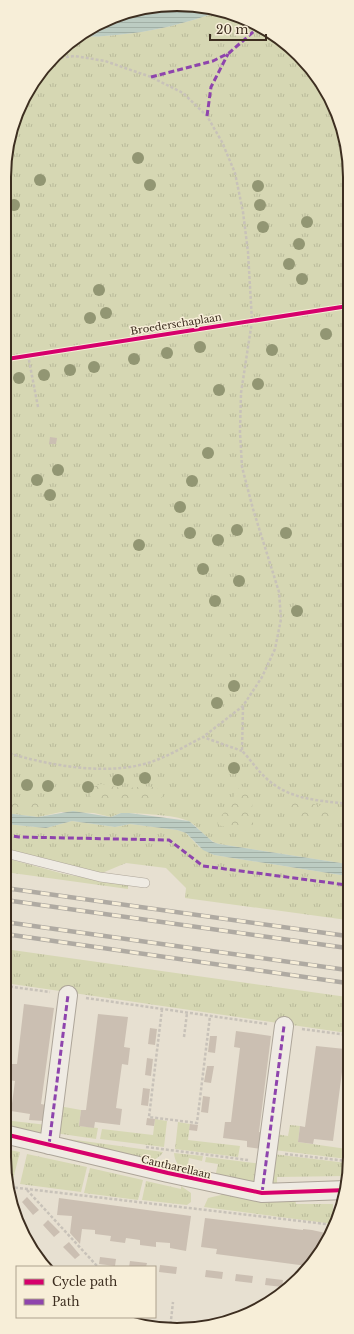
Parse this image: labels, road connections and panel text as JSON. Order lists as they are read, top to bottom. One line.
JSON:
{"streets":{"street":["Cantharellaan"],"cycle path":["Broederschaplaan"]},"legend":["Cycle path","Path"],"scale_bar":"20 m"}
